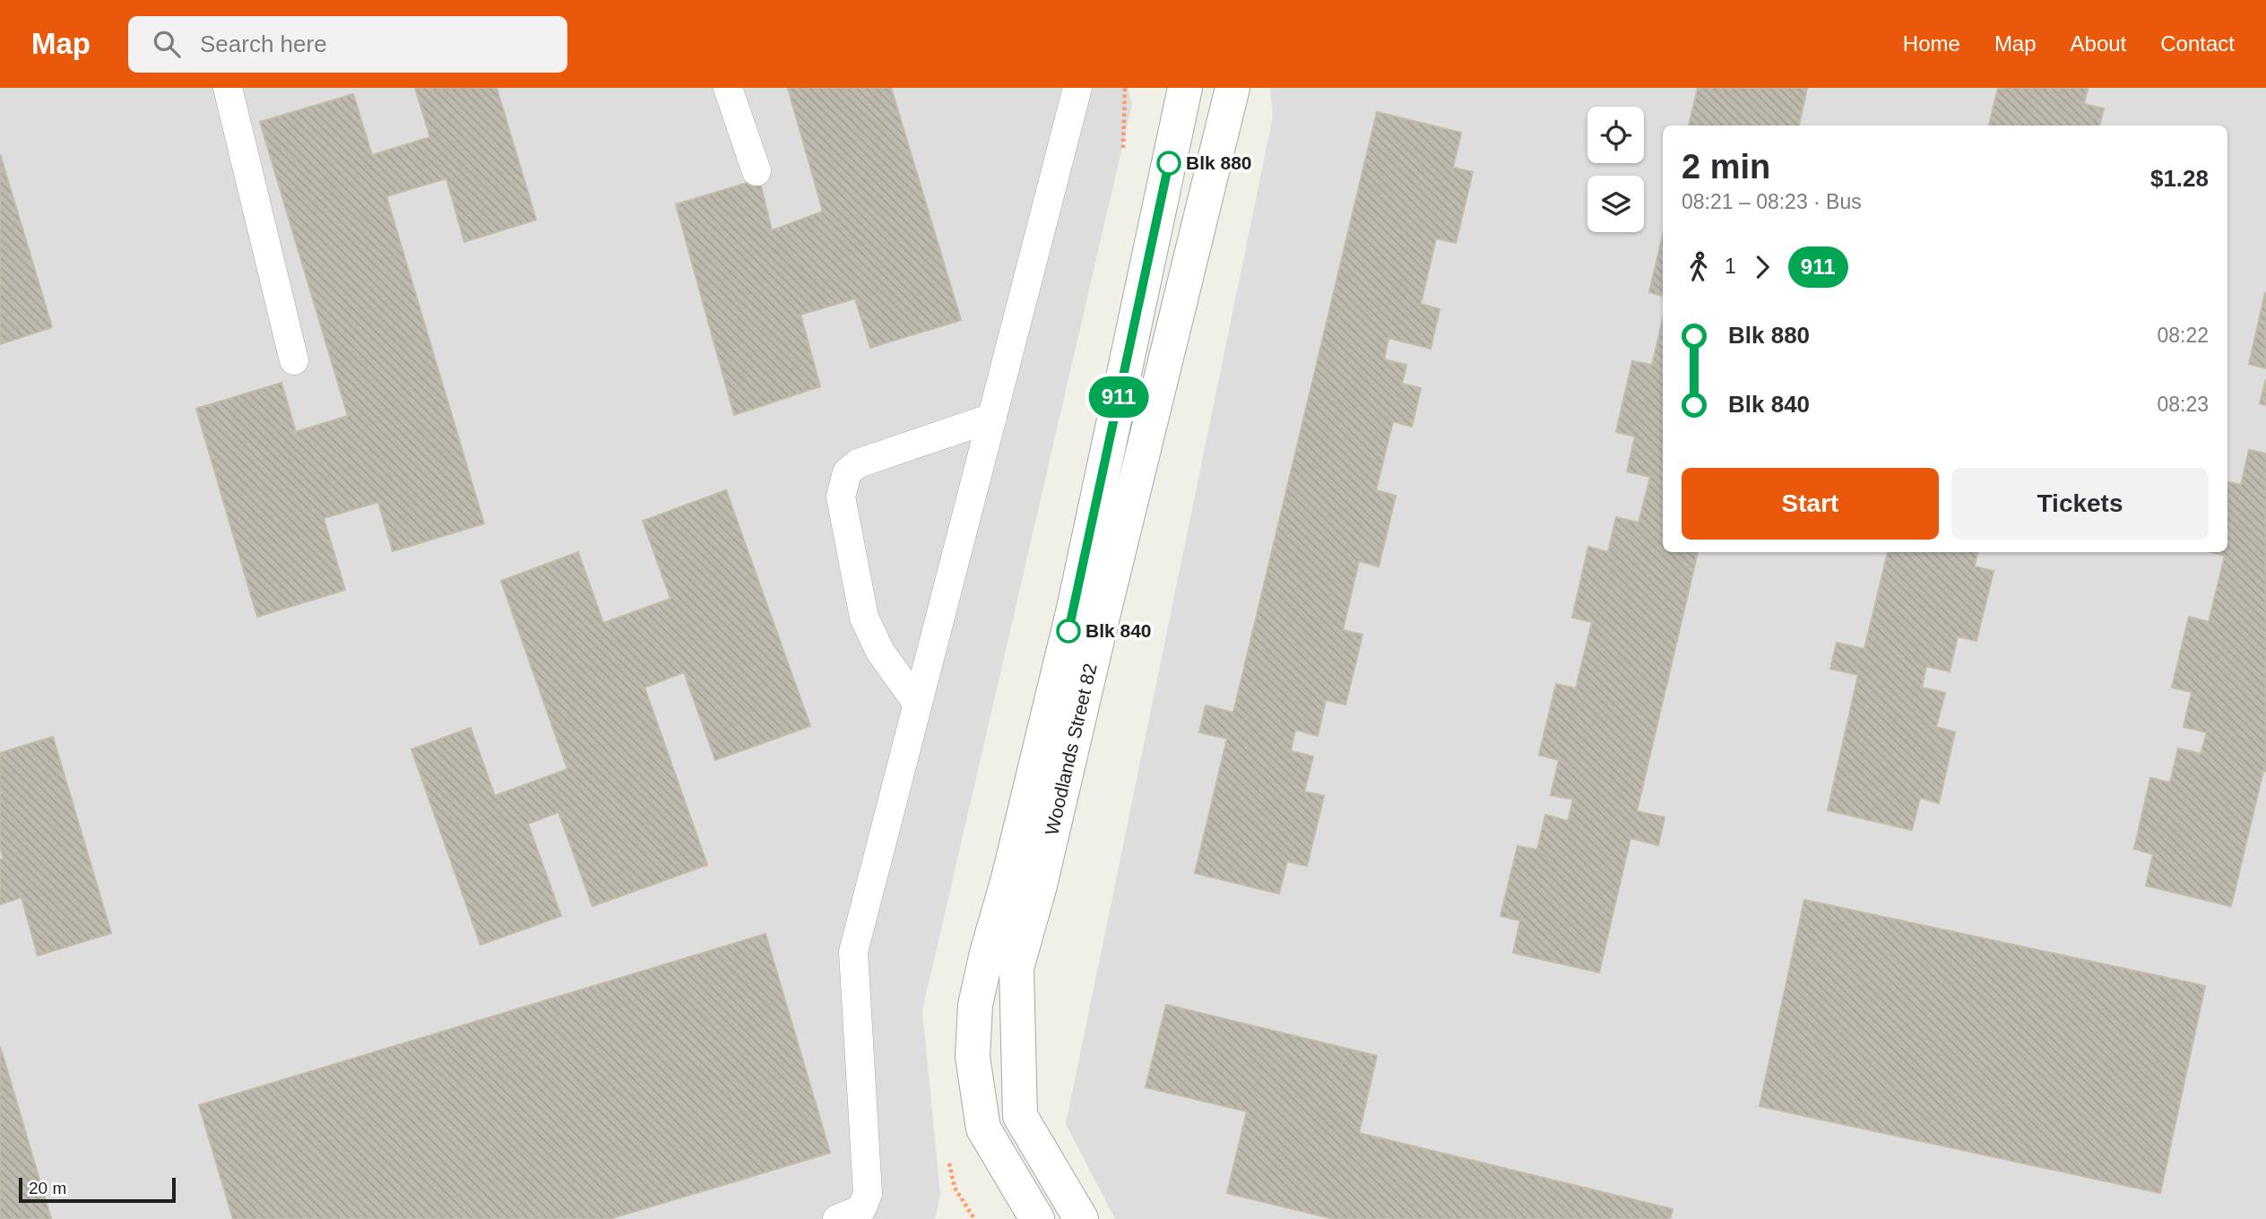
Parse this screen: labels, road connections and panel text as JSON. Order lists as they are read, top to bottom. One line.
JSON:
{"streets":{"street":["Woodlands Street 82"]},"places":["Blk 880","Blk 840"],"lines":["bus line 911"],"scale_bar":"20 m","page":{"header":"Map","search":"Search here","nav":["Home","Map","About","Contact"],"on_map":"911","heading":["2 min","08:21 – 08:23 · Bus","$1.28"],"legs":["1","911"],"list":[{"name":"Blk 880","value":"08:22"},{"name":"Blk 840","value":"08:23"}],"buttons":["Start","Tickets"],"scale":"20 m"}}
